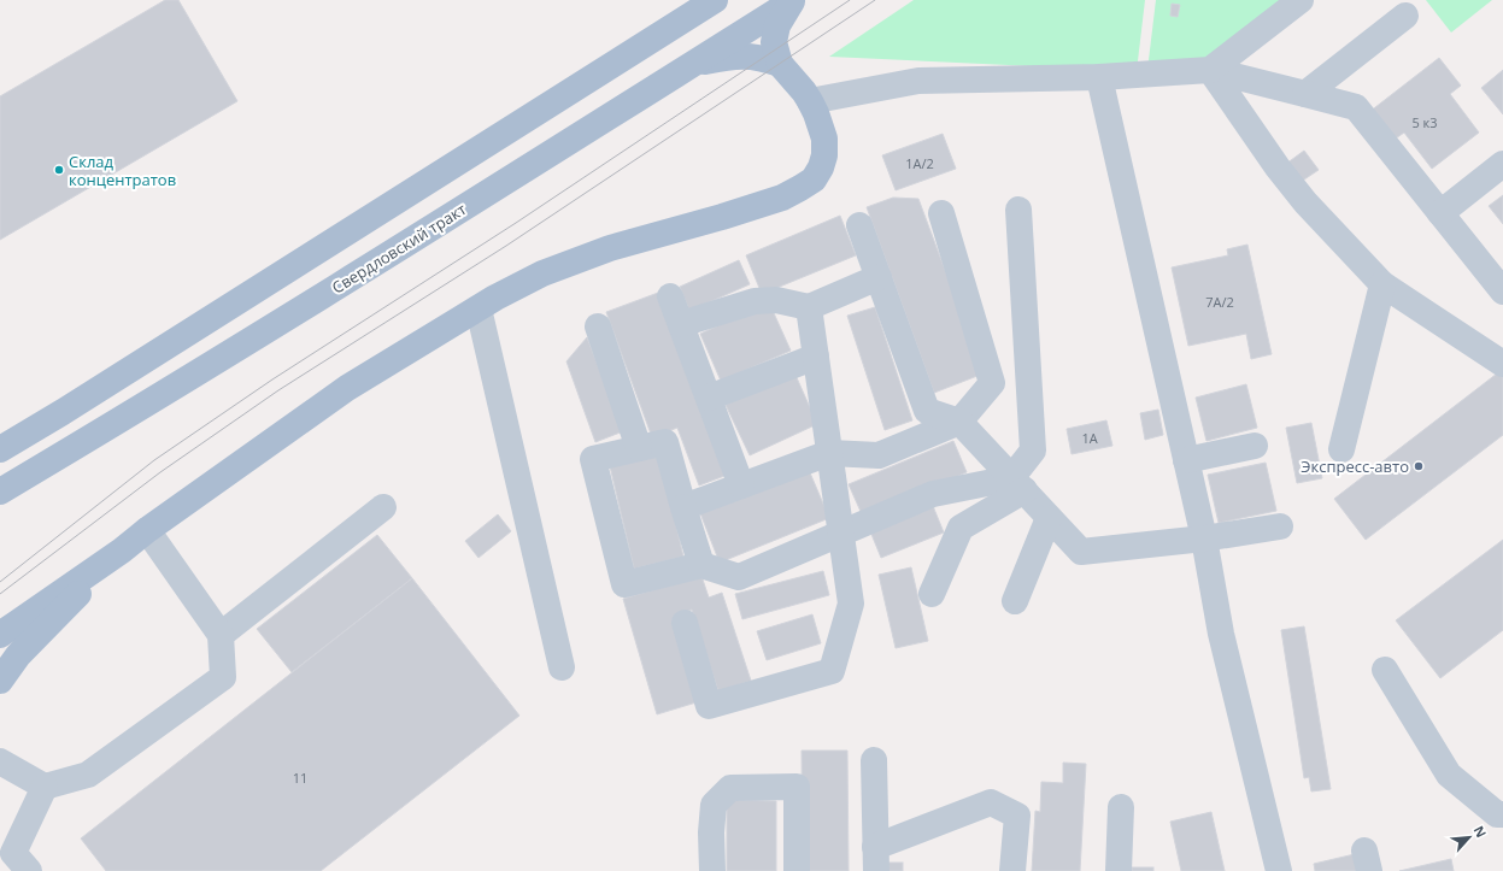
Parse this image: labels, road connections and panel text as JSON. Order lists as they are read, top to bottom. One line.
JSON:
{"streets":{"main road":["Свердловский тракт"]},"places":["Склад концентратов","Экспресс-авто"],"house_numbers":["5 к3","1А/2","7А/2","1А","11"],"north":"top right"}
